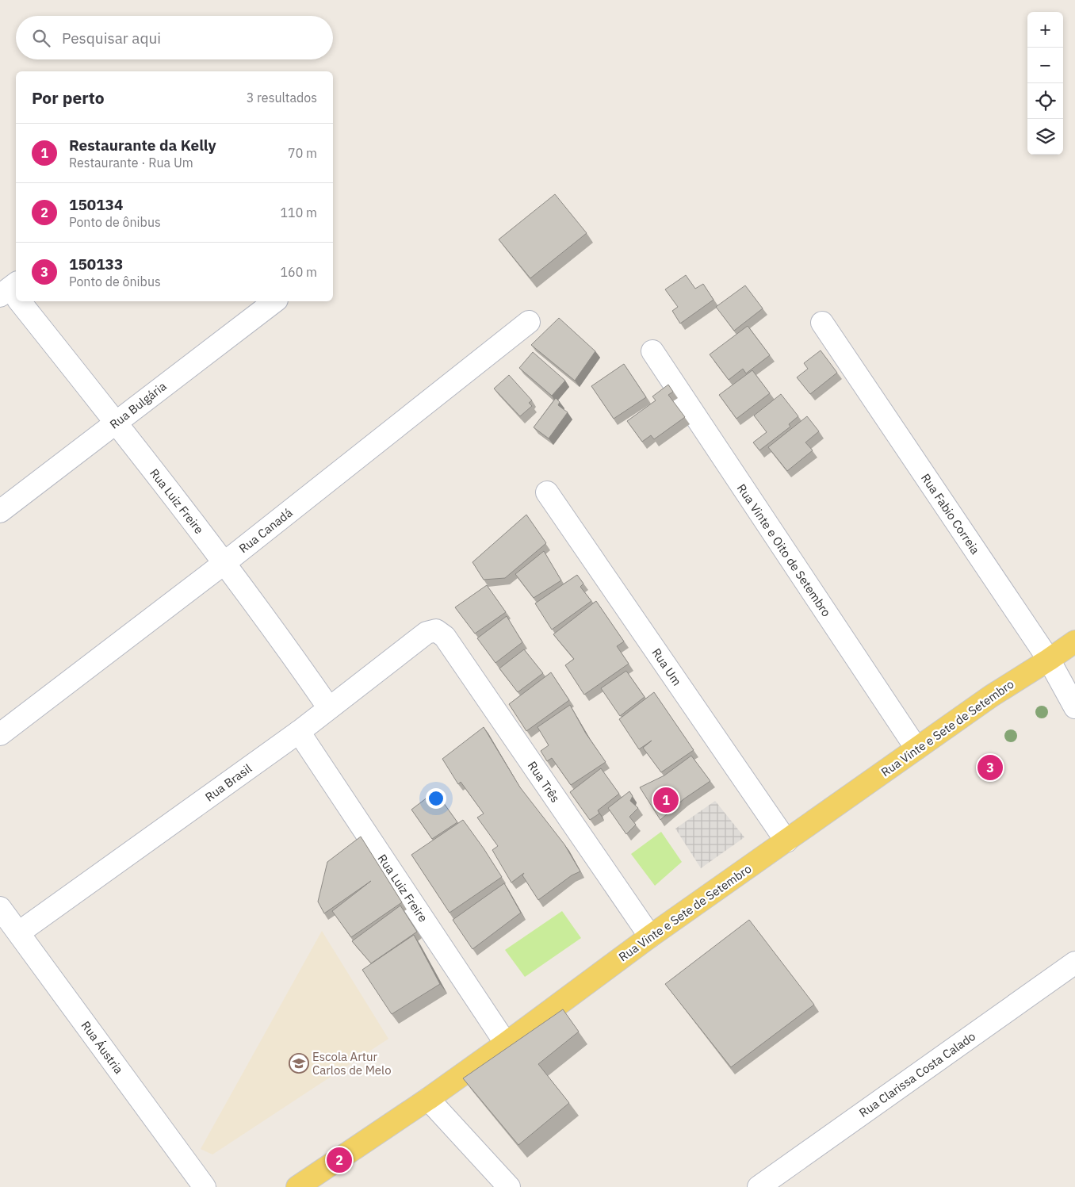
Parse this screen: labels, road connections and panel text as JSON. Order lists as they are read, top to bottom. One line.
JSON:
{"streets":{"main road":["Rua Vinte e Sete de Setembro"],"street":["Rua Bulgária","Rua Luiz Freire","Rua Fabio Correia","Rua Canadá","Rua Vinte e Oito de Setembro","Rua Um","Rua Três","Rua Brasil","Rua Áustria","Rua Clarissa Costa Calado"]},"crossings":[["Rua Bulgária","Rua Luiz Freire"],["Rua Luiz Freire","Rua Canadá"],["Rua Luiz Freire","Rua Vinte e Sete de Setembro"],["Rua Luiz Freire","Rua Brasil"],["Rua Fabio Correia","Rua Vinte e Sete de Setembro"],["Rua Vinte e Oito de Setembro","Rua Vinte e Sete de Setembro"],["Rua Um","Rua Vinte e Sete de Setembro"],["Rua Vinte e Sete de Setembro","Rua Três"],["Rua Três","Rua Brasil"],["Rua Brasil","Rua Áustria"]],"places":{"school or university":["Escola Artur Carlos de Melo"]},"page":{"map_buttons":["+","−"],"search":"Pesquisar aqui","heading":["Por perto","3 resultados"],"list":[{"mark":"1","name":"Restaurante da Kelly","note":"Restaurante · Rua Um","value":"70 m"},{"mark":"2","name":"150134","note":"Ponto de ônibus","value":"110 m"},{"mark":"3","name":"150133","note":"Ponto de ônibus","value":"160 m"}],"pins":["3","1","2"]}}
